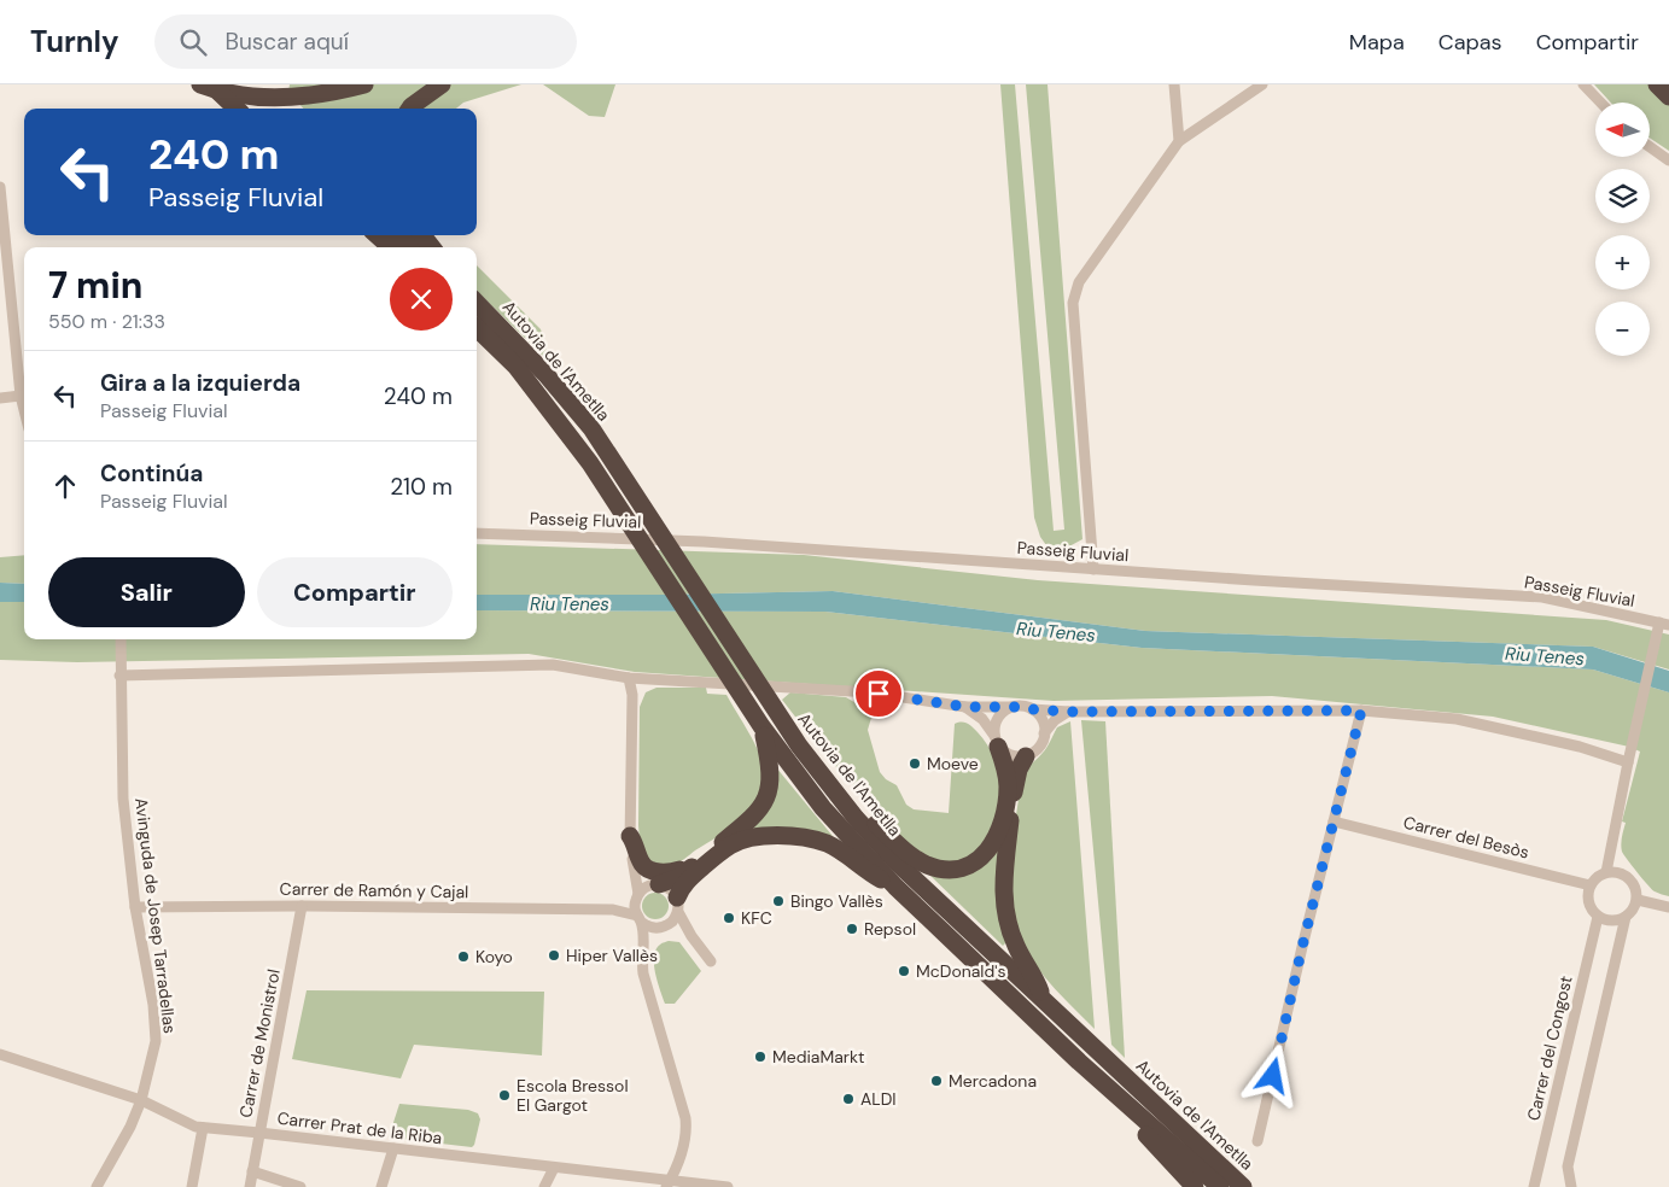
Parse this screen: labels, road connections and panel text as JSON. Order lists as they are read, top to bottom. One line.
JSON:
{"streets":{"highway":["Autovia de l'Ametlla"],"street":["Passeig Fluvial","Carrer del Besòs","Carrer de Ramón y Cajal","Avinguda de Josep Tarradellas","Carrer de Monistrol","Carrer del Congost","Carrer Prat de la Riba"]},"crossings":[["Carrer del Besòs","Carrer del Congost"],["Carrer de Ramón y Cajal","Avinguda de Josep Tarradellas"],["Carrer de Ramón y Cajal","Carrer de Monistrol"],["Avinguda de Josep Tarradellas","Carrer Prat de la Riba"],["Carrer de Monistrol","Carrer Prat de la Riba"]],"water":["Riu Tenes"],"places":["Moeve","Bingo Vallès","KFC","Repsol","Hiper Vallès","Koyo","McDonald's","MediaMarkt","Mercadona","Escola Bressol El Gargot","ALDI"],"north":"left","page":{"header":"Turnly","search":"Buscar aquí","nav":["Mapa","Capas","Compartir"],"map_buttons":["+","−"],"turn":["240 m","Passeig Fluvial"],"heading":["7 min","550 m · 21:33"],"list":[{"name":"Gira a la izquierda","note":"Passeig Fluvial","value":"240 m"},{"name":"Continúa","note":"Passeig Fluvial","value":"210 m"}],"buttons":["Salir","Compartir"]}}
